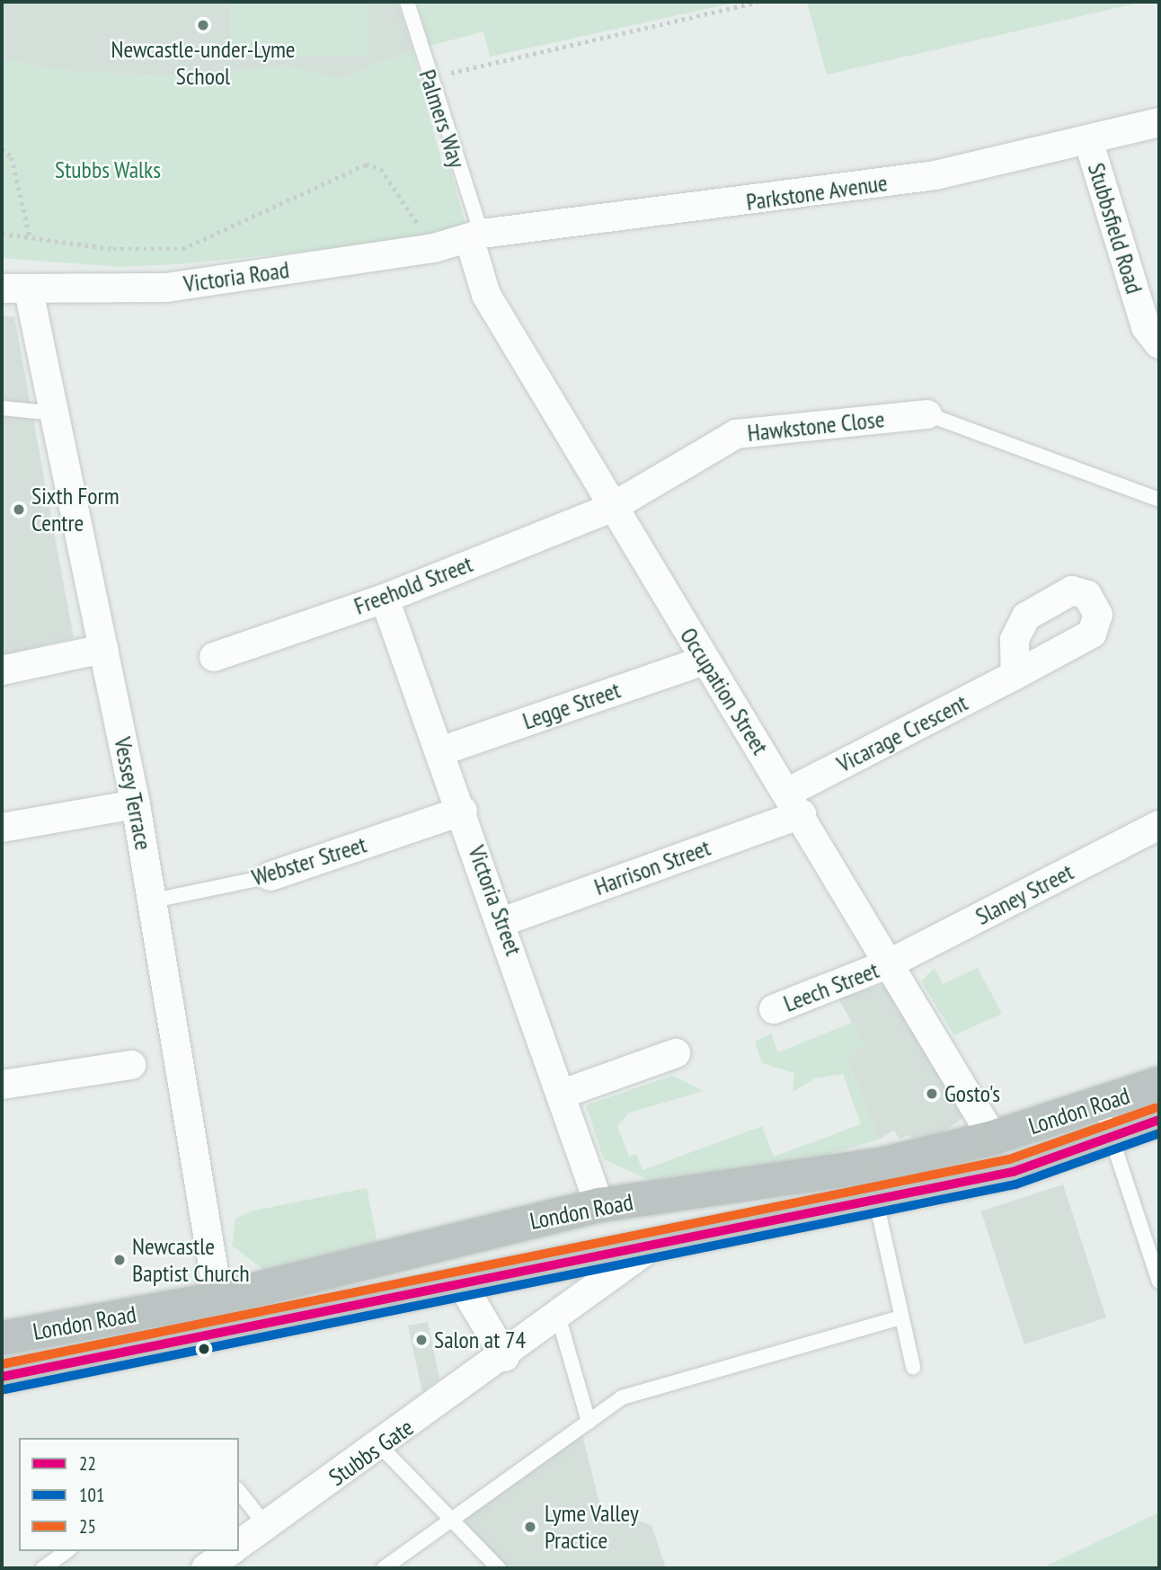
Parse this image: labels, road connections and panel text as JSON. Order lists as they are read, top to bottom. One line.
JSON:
{"streets":{"highway":["London Road"],"street":["Parkstone Avenue","Stubbsfield Road","Victoria Road","Hawkstone Close","Freehold Street","Occupation Street","Legge Street","Vicarage Crescent","Vessey Terrace","Webster Street","Harrison Street","Slaney Street","Victoria Street","Leech Street","Stubbs Gate"],"lane":["Palmers Way"]},"crossings":[["Palmers Way","Parkstone Avenue"],["Palmers Way","Victoria Road"],["Palmers Way","Occupation Street"],["Parkstone Avenue","Stubbsfield Road"],["Parkstone Avenue","Victoria Road"],["Parkstone Avenue","Occupation Street"],["Victoria Road","Occupation Street"],["Victoria Road","Vessey Terrace"],["Hawkstone Close","Freehold Street"],["Hawkstone Close","Occupation Street"],["Freehold Street","Occupation Street"],["Freehold Street","Victoria Street"],["Occupation Street","Legge Street"],["Occupation Street","Vicarage Crescent"],["Occupation Street","Harrison Street"],["Occupation Street","Slaney Street"],["Occupation Street","Leech Street"],["Occupation Street","London Road"],["Legge Street","Victoria Street"],["Vicarage Crescent","Harrison Street"],["Vessey Terrace","Webster Street"],["Vessey Terrace","London Road"],["Webster Street","Victoria Street"],["Harrison Street","Victoria Street"],["Slaney Street","Leech Street"],["Victoria Street","London Road"],["London Road","Stubbs Gate"]],"parks":["Stubbs Walks"],"places":["Newcastle-under-Lyme School","Sixth Form Centre","Gosto's","Newcastle Baptist Church","Salon at 74","Lyme Valley Practice"],"lines":["transit line 25","transit line 22","transit line 101"],"legend":["22","101","25"]}
